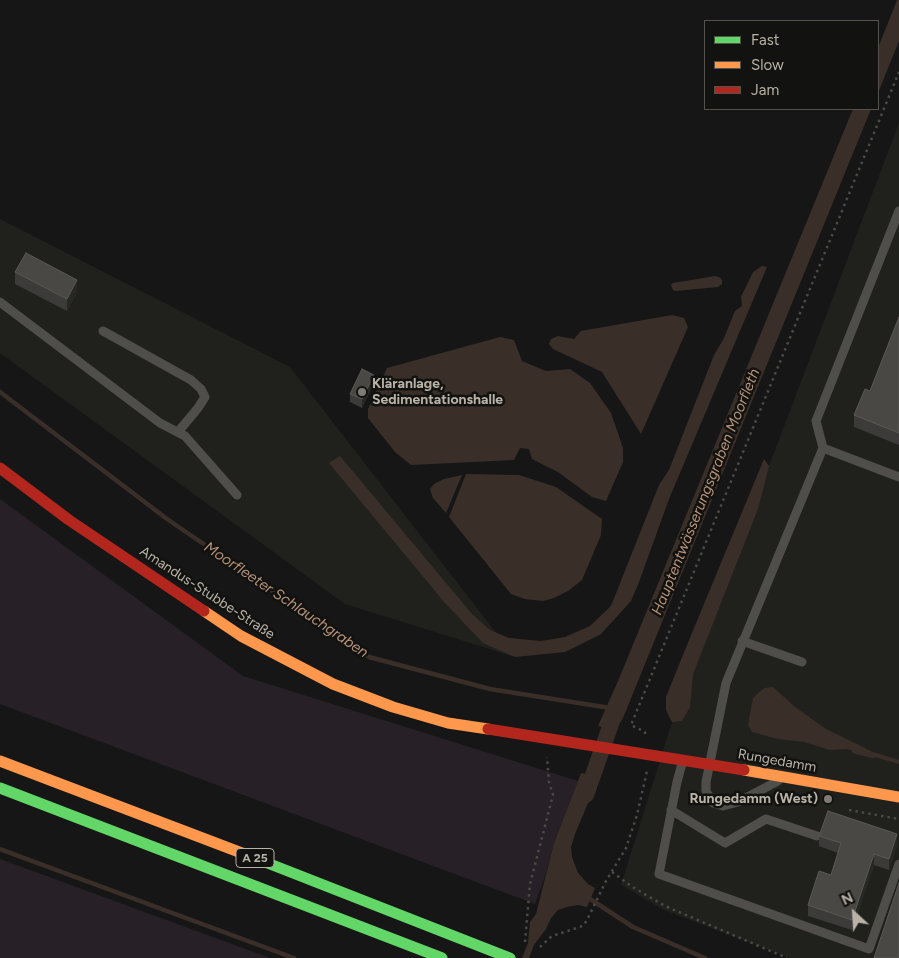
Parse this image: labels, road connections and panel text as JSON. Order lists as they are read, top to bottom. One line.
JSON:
{"streets":{"main road":["Amandus-Stubbe-Straße","Rungedamm","A 25"]},"crossings":[["Amandus-Stubbe-Straße","Rungedamm"]],"water":["Hauptentwässerungsgraben Moorfleth","Moorfleeter Schlauchgraben"],"places":["Kläranlage, Sedimentationshalle","Rungedamm (West)"],"legend":["Fast","Slow","Jam"],"north":"top left"}
